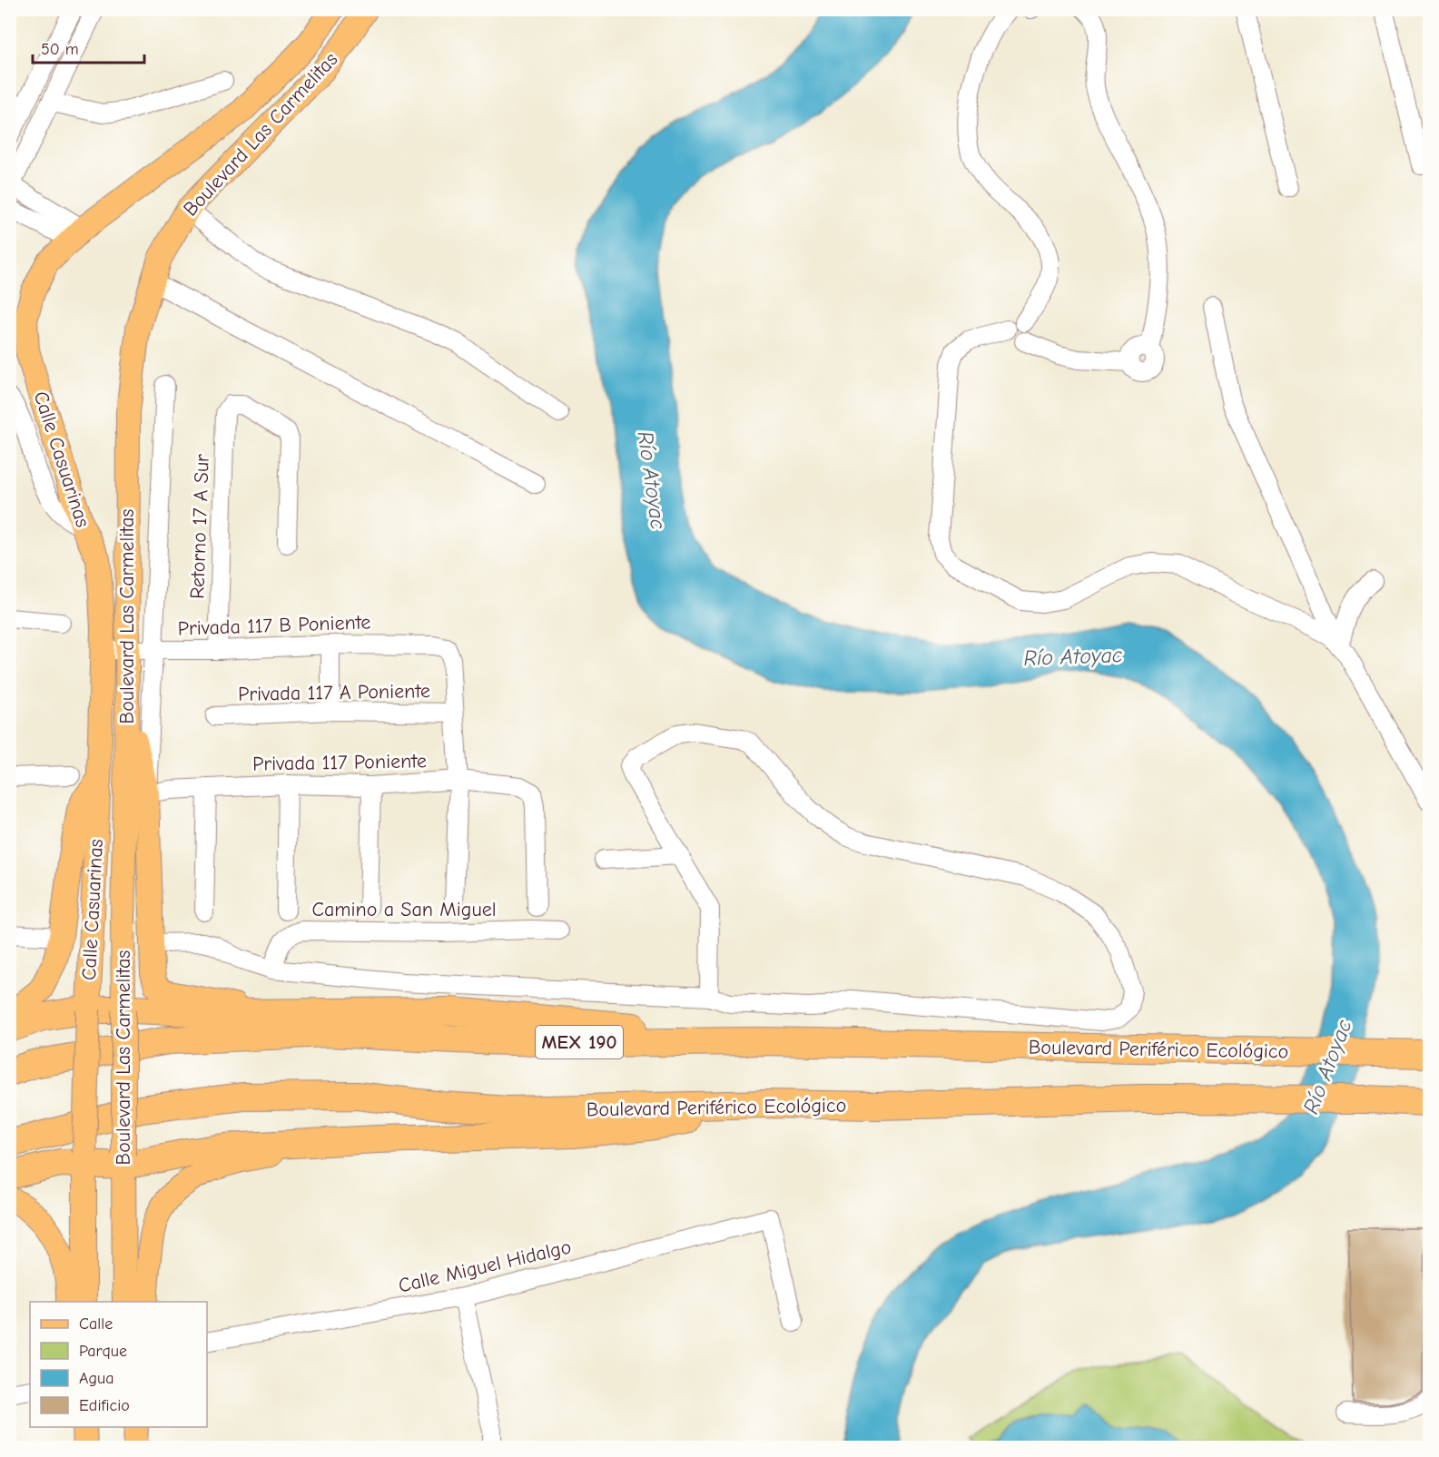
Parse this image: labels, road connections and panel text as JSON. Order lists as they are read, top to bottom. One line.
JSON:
{"streets":{"highway":["MEX 190","Boulevard Periférico Ecológico"],"main road":["Boulevard Las Carmelitas","Calle Casuarinas"],"street":["Retorno 17 A Sur","Privada 117 B Poniente","Privada 117 A Poniente","Privada 117 Poniente","Camino a San Miguel","Calle Miguel Hidalgo"]},"crossings":[["Boulevard Las Carmelitas","Calle Casuarinas"],["Boulevard Las Carmelitas","Privada 117 B Poniente"],["Calle Casuarinas","Privada 117 B Poniente"],["Retorno 17 A Sur","Privada 117 B Poniente"],["Privada 117 B Poniente","Privada 117 A Poniente"]],"water":["Río Atoyac"],"legend":["Calle","Parque","Agua","Edificio"],"scale_bar":"50 m"}
